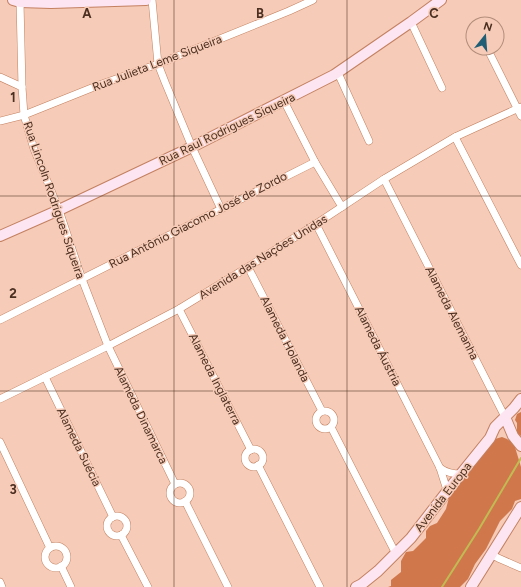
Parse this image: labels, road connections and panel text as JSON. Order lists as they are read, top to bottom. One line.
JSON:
{"streets":{"street":["Rua Julieta Leme Siqueira","Rua Raul Rodrigues Siqueira","Rua Lincoln Rodrigues Siqueira","Rua Antônio Giacomo José de Zordo","Avenida das Nações Unidas","Alameda Alemanha","Alameda Holanda","Alameda Áustria","Alameda Inglaterra","Alameda Dinamarca","Alameda Suécia","Avenida Europa"]},"crossings":[["Rua Julieta Leme Siqueira","Rua Lincoln Rodrigues Siqueira"],["Rua Raul Rodrigues Siqueira","Rua Lincoln Rodrigues Siqueira"],["Rua Lincoln Rodrigues Siqueira","Rua Antônio Giacomo José de Zordo"],["Rua Lincoln Rodrigues Siqueira","Avenida das Nações Unidas"],["Rua Lincoln Rodrigues Siqueira","Alameda Dinamarca"],["Avenida das Nações Unidas","Alameda Alemanha"],["Avenida das Nações Unidas","Alameda Holanda"],["Avenida das Nações Unidas","Alameda Áustria"],["Avenida das Nações Unidas","Alameda Inglaterra"],["Avenida das Nações Unidas","Alameda Dinamarca"],["Avenida das Nações Unidas","Alameda Suécia"],["Alameda Alemanha","Avenida Europa"],["Alameda Holanda","Avenida Europa"],["Alameda Áustria","Avenida Europa"]],"north":"top","grid":{"columns":["A","B","C"],"rows":["1","2","3"]}}
